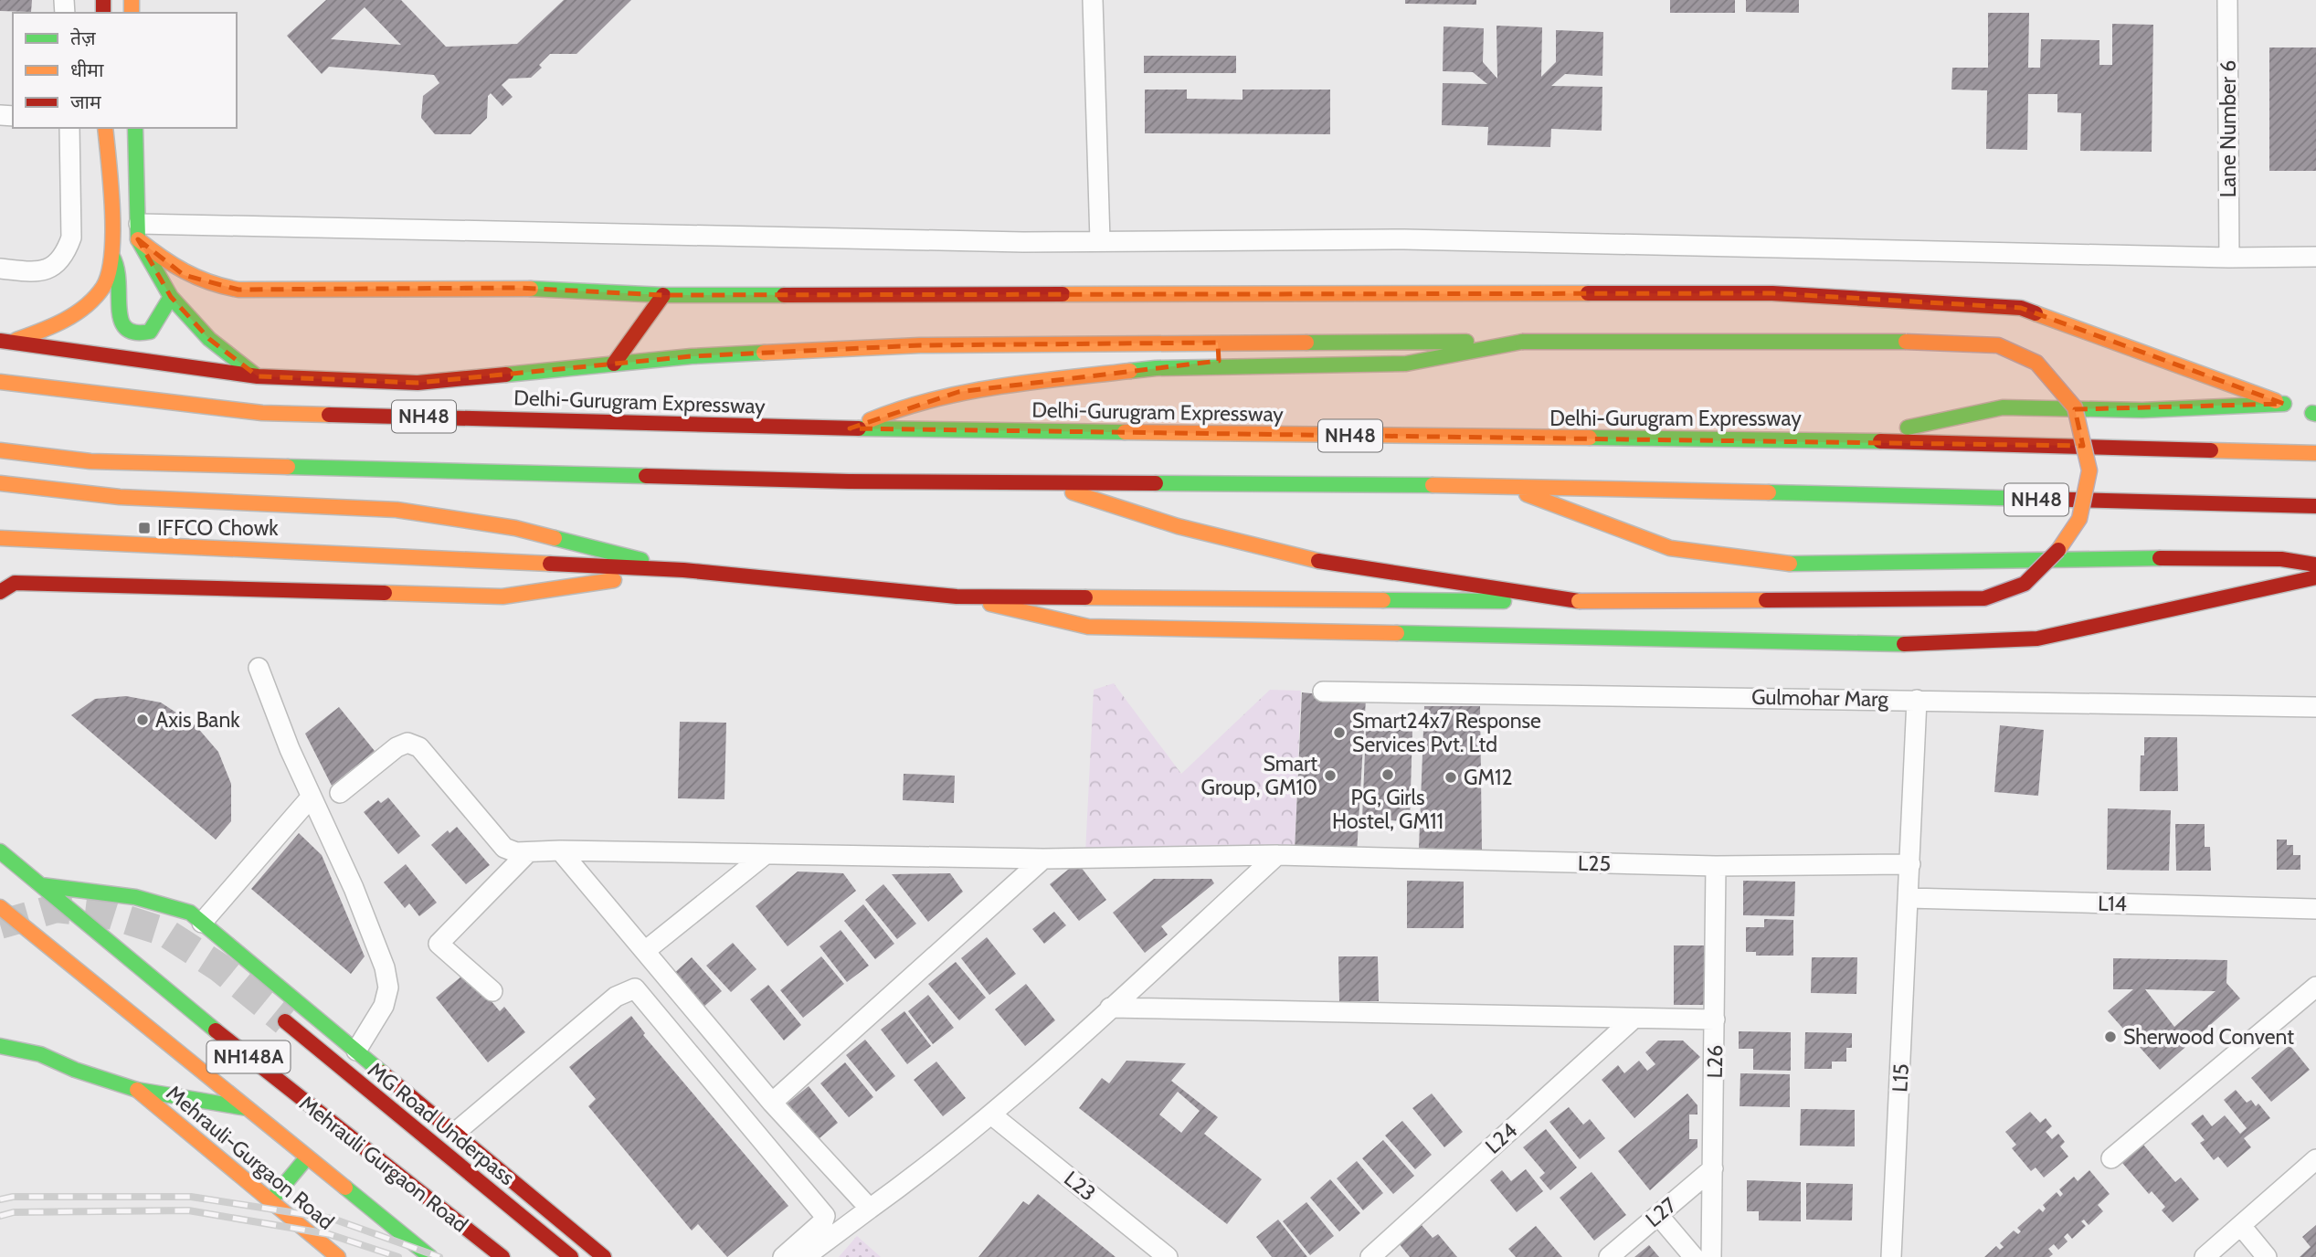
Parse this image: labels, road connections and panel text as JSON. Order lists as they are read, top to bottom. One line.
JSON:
{"streets":{"main road":["Delhi-Gurugram Expressway","NH48","NH148A","MG Road Underpass","Mehrauli-Gurgaon Road","Mehrauli Gurgaon Road"],"street":["Lane Number 6","Gulmohar Marg","L25","L14","L26","L15","L24","L23","L27"]},"crossings":[["L25","L26"],["L14","L15"],["L26","L27"]],"places":{"transit":["IFFCO Chowk"],"other":["Axis Bank","Smart24x7 Response Services Pvt. Ltd","PG, Girls Hostel, GM11","Smart Group, GM10","GM12","Sherwood Convent"]},"legend":["तेज़","धीमा","जाम"]}
